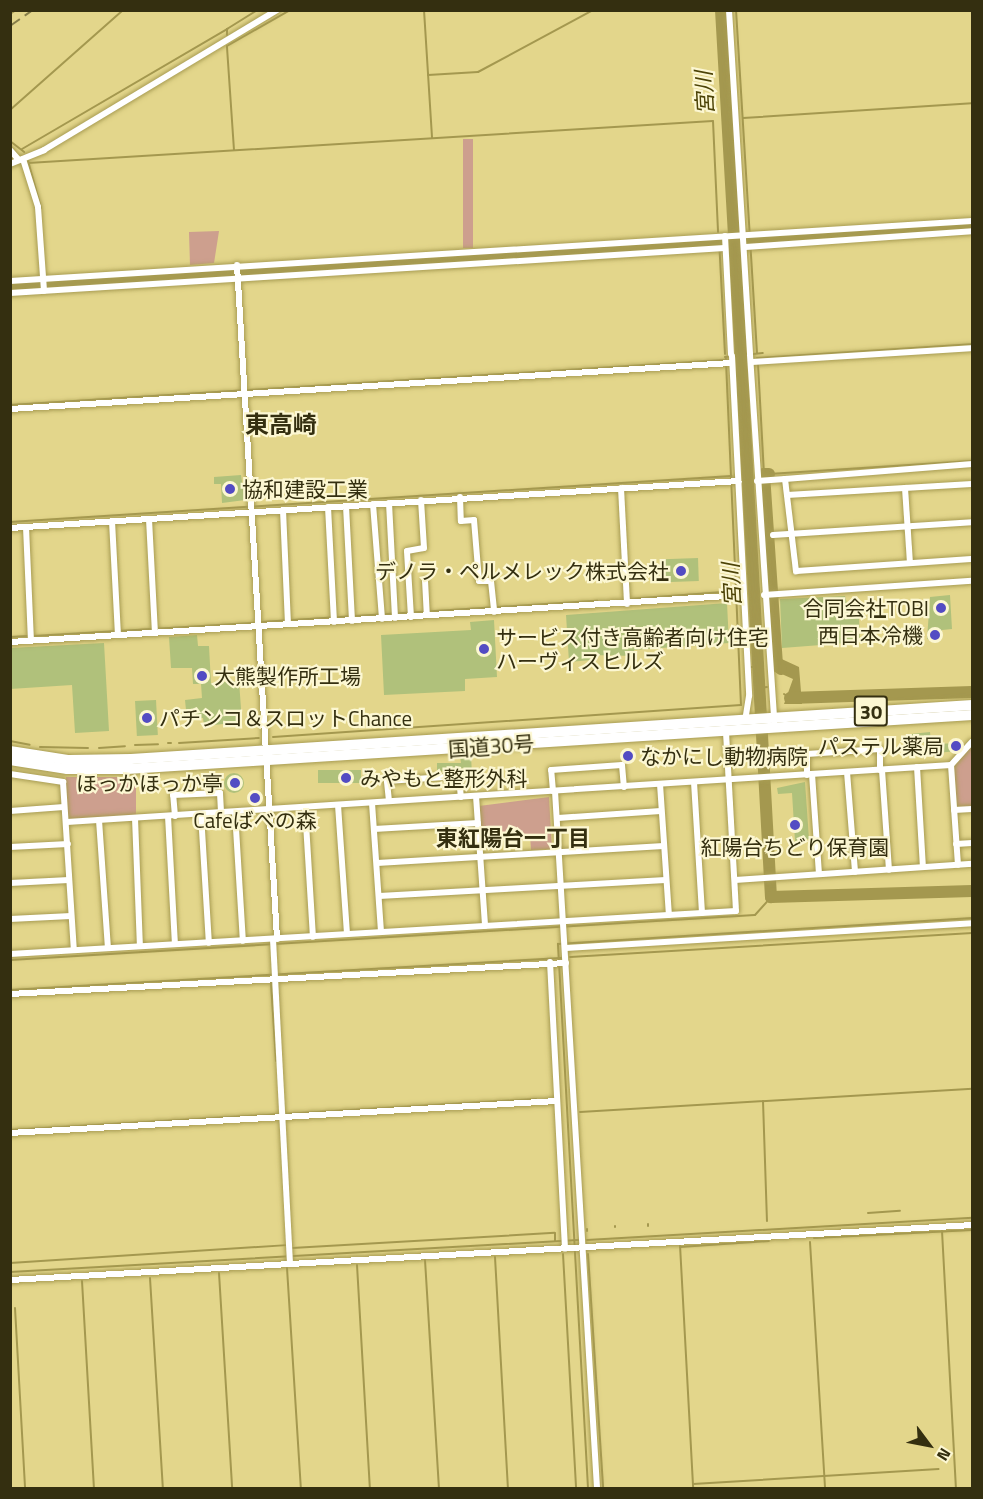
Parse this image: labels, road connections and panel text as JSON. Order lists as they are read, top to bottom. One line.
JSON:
{"streets":{"highway":["30","国道30号"]},"districts":["東高崎","東紅陽台一丁目"],"water":["宮川"],"places":["協和建設工業","デノラ・ペルメレック株式会社","合同会社TOBI","西日本冷機","サービス付き高齢者向け住宅 ハーヴィスヒルズ","大熊製作所工場","パチンコ＆スロットChance","パステル薬局","なかにし動物病院","みやもと整形外科","ほっかほっか亭","Cafeばべの森","紅陽台ちどり保育園"],"north":"bottom right"}
